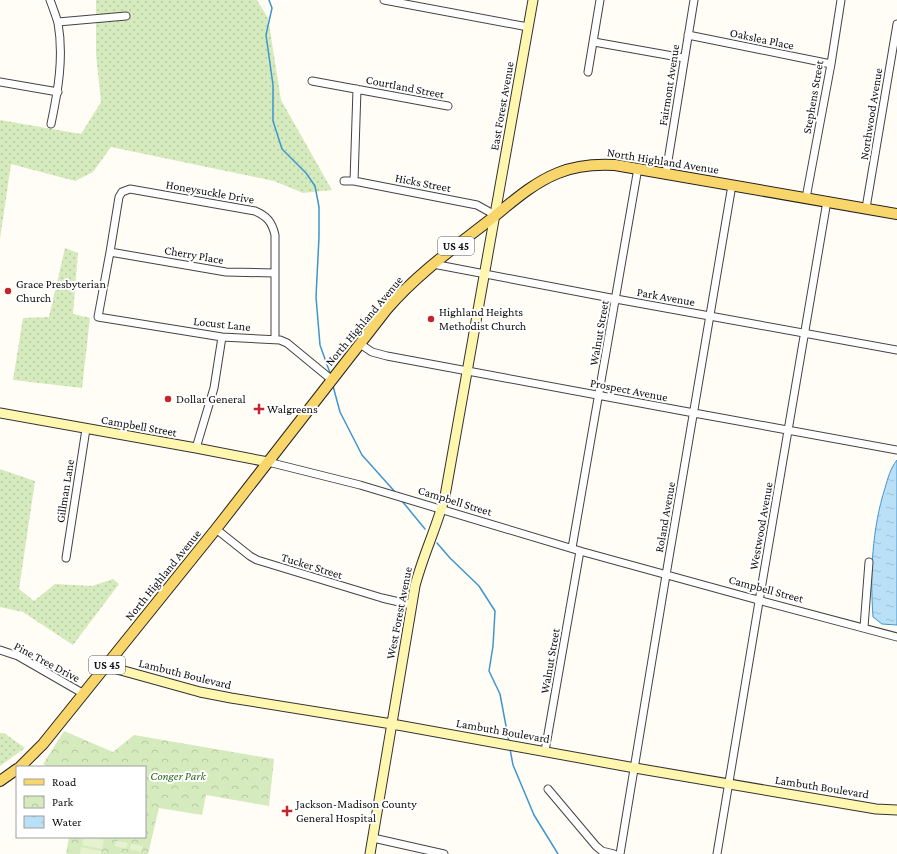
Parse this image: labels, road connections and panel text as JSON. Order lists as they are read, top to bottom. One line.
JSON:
{"streets":{"main road":["North Highland Avenue","US 45"],"street":["Oakslea Place","Fairmont Avenue","Courtland Street","Stephens Street","East Forest Avenue","Northwood Avenue","Hicks Street","Honeysuckle Drive","Cherry Place","Park Avenue","Locust Lane","Walnut Street","Prospect Avenue","Campbell Street","Gillman Lane","Roland Avenue","Westwood Avenue","Tucker Street","West Forest Avenue","Pine Tree Drive","Lambuth Boulevard"]},"crossings":[["Oakslea Place","Fairmont Avenue"],["Oakslea Place","Stephens Street"],["Fairmont Avenue","North Highland Avenue"],["Courtland Street","Hicks Street"],["Stephens Street","North Highland Avenue"],["East Forest Avenue","North Highland Avenue"],["East Forest Avenue","Hicks Street"],["East Forest Avenue","West Forest Avenue"],["Northwood Avenue","North Highland Avenue"],["North Highland Avenue","Hicks Street"],["North Highland Avenue","Park Avenue"],["North Highland Avenue","Locust Lane"],["North Highland Avenue","Walnut Street"],["North Highland Avenue","Prospect Avenue"],["North Highland Avenue","Campbell Street"],["North Highland Avenue","Roland Avenue"],["North Highland Avenue","Westwood Avenue"],["North Highland Avenue","Tucker Street"],["North Highland Avenue","West Forest Avenue"],["North Highland Avenue","Pine Tree Drive"],["North Highland Avenue","Lambuth Boulevard"],["Hicks Street","West Forest Avenue"],["Honeysuckle Drive","Cherry Place"],["Honeysuckle Drive","Locust Lane"],["Cherry Place","Locust Lane"],["Park Avenue","Walnut Street"],["Park Avenue","Roland Avenue"],["Park Avenue","Westwood Avenue"],["Park Avenue","West Forest Avenue"],["Walnut Street","Prospect Avenue"],["Walnut Street","Campbell Street"],["Walnut Street","Lambuth Boulevard"],["Prospect Avenue","Roland Avenue"],["Prospect Avenue","Westwood Avenue"],["Prospect Avenue","West Forest Avenue"],["Campbell Street","Gillman Lane"],["Campbell Street","Roland Avenue"],["Campbell Street","Westwood Avenue"],["Campbell Street","West Forest Avenue"],["Roland Avenue","Lambuth Boulevard"],["Westwood Avenue","Lambuth Boulevard"],["Tucker Street","West Forest Avenue"],["West Forest Avenue","Lambuth Boulevard"]],"parks":["Conger Park"],"places":{"other":["Grace Presbyterian Church","Highland Heights Methodist Church","Dollar General"],"health":["Walgreens","Jackson-Madison County General Hospital"]},"legend":["Road","Park","Water"]}
